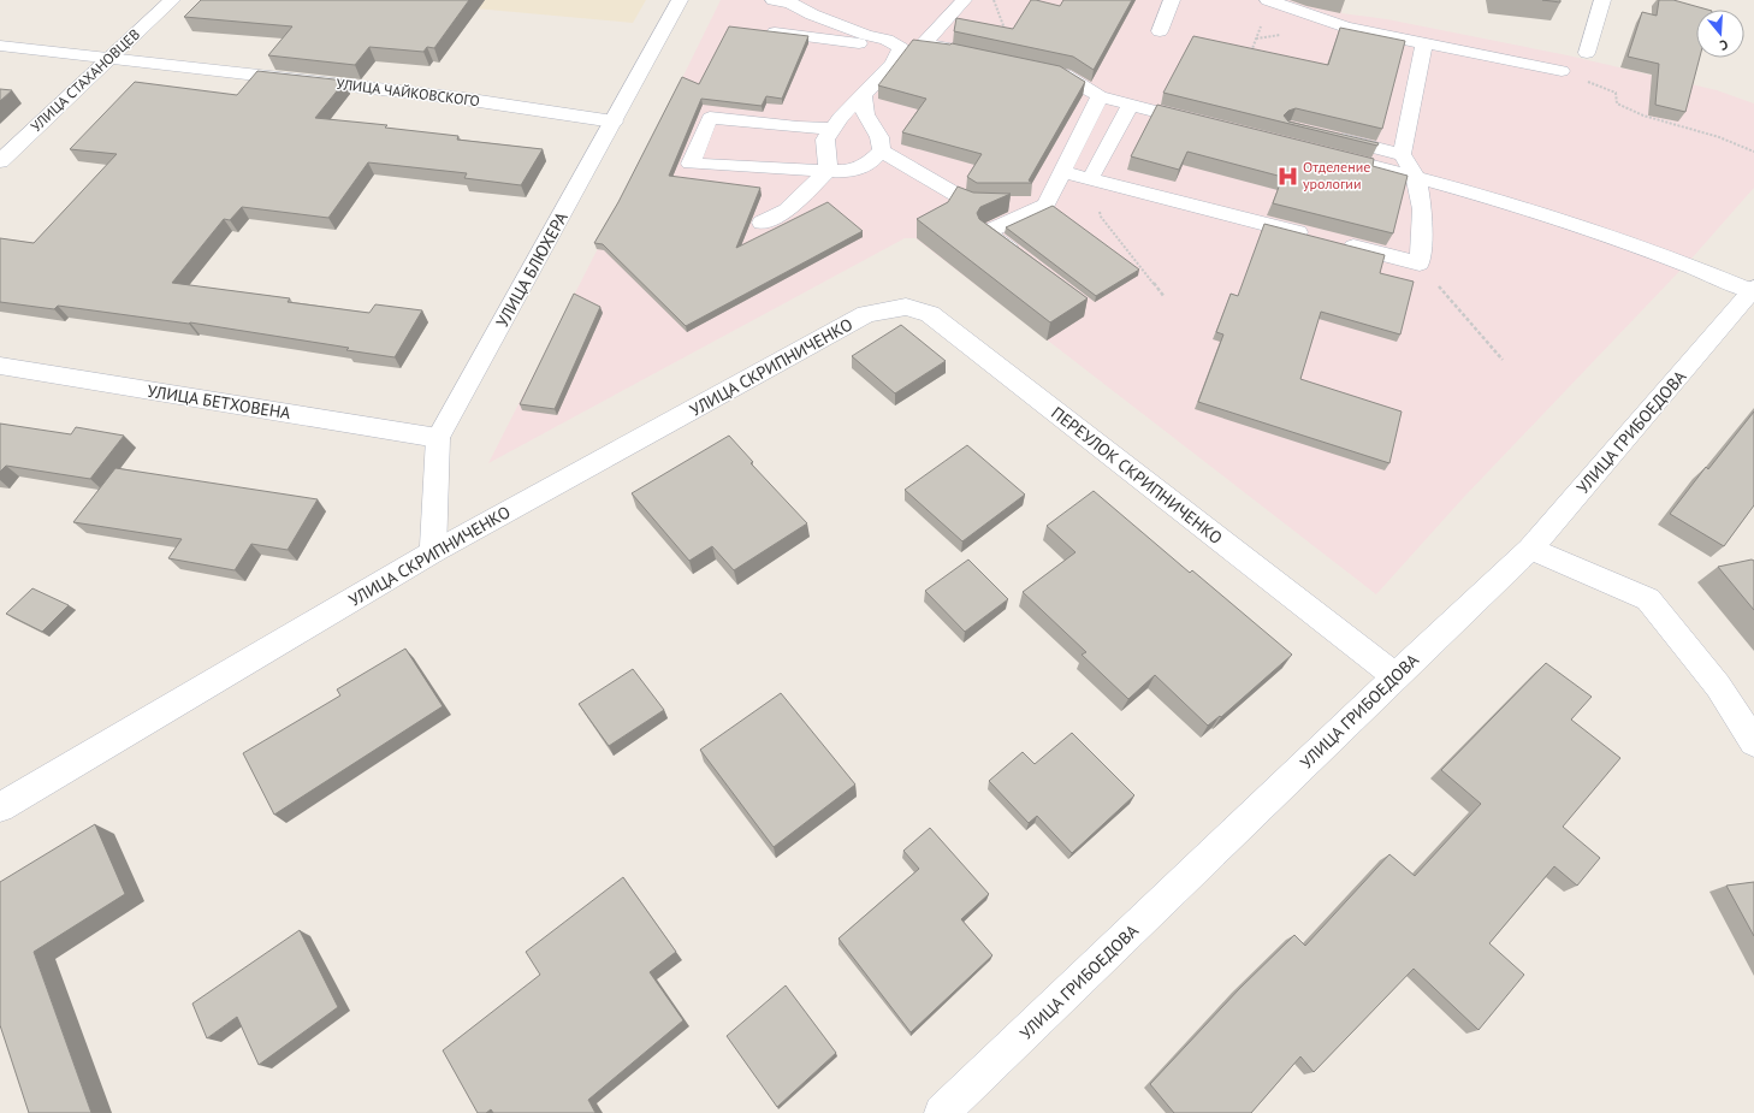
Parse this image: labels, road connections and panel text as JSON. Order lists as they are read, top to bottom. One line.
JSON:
{"streets":{"street":["УЛИЦА СТАХАНОВЦЕВ","УЛИЦА ЧАЙКОВСКОГО","УЛИЦА БЛЮХЕРА","УЛИЦА СКРИПНИЧЕНКО","УЛИЦА БЕТХОВЕНА","УЛИЦА ГРИБОЕДОВА","ПЕРЕУЛОК СКРИПНИЧЕНКО"]},"crossings":[["УЛИЦА СТАХАНОВЦЕВ","УЛИЦА ЧАЙКОВСКОГО"],["УЛИЦА ЧАЙКОВСКОГО","УЛИЦА БЛЮХЕРА"],["УЛИЦА БЛЮХЕРА","УЛИЦА СКРИПНИЧЕНКО"],["УЛИЦА БЛЮХЕРА","УЛИЦА БЕТХОВЕНА"],["УЛИЦА СКРИПНИЧЕНКО","ПЕРЕУЛОК СКРИПНИЧЕНКО"],["УЛИЦА ГРИБОЕДОВА","ПЕРЕУЛОК СКРИПНИЧЕНКО"]],"places":{"hospital":["Отделение урологии"]},"north":"bottom"}
